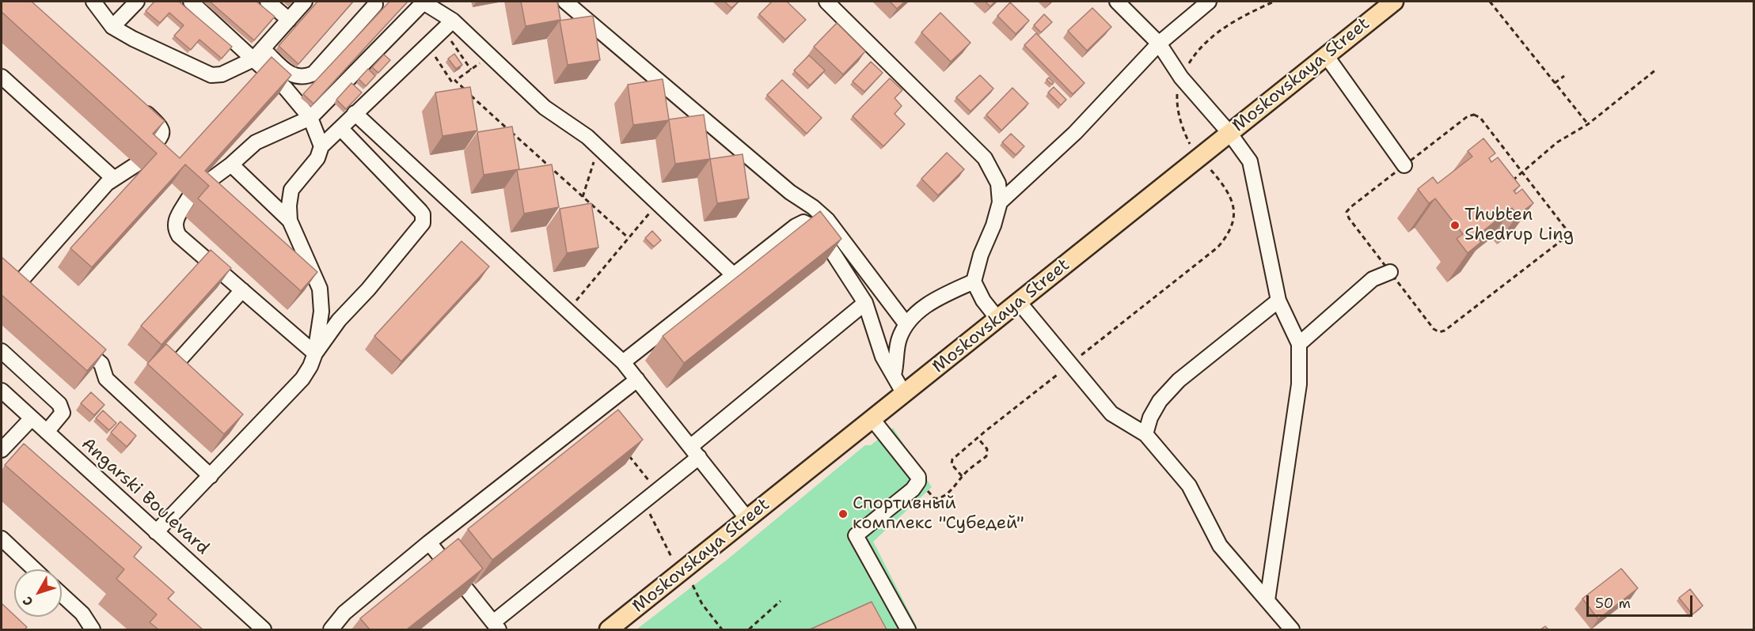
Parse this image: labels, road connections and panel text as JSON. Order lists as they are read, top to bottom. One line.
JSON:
{"streets":{"main road":["Moskovskaya Street"],"street":["Angarski Boulevard"]},"places":["Thubten Shedrup Ling","Спортивный комплекс \"Субедей\""],"scale_bar":"50 m","north":"bottom left"}
